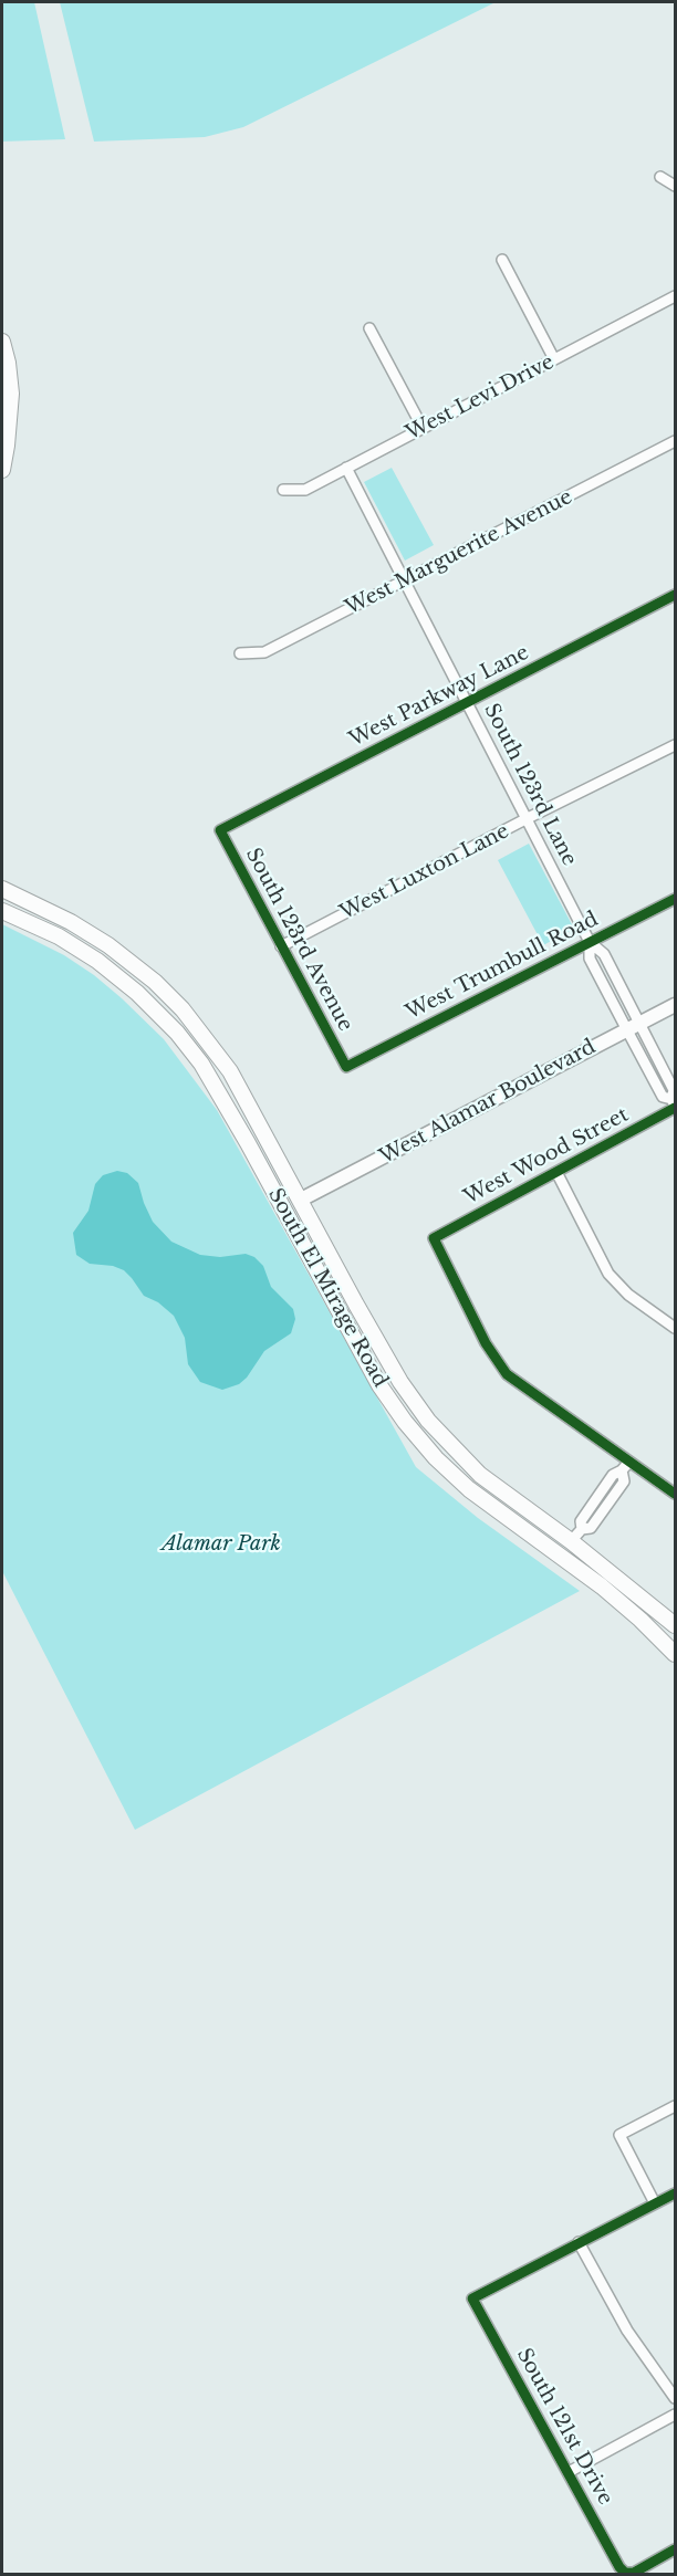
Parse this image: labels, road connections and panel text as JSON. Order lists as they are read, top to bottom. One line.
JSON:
{"streets":{"main road":["South El Mirage Road"],"street":["West Levi Drive","West Marguerite Avenue","West Parkway Lane","South 123rd Lane","West Luxton Lane","South 123rd Avenue","West Trumbull Road","West Alamar Boulevard","West Wood Street","South 121st Drive"]},"crossings":[["West Levi Drive","South 123rd Lane"],["West Marguerite Avenue","South 123rd Lane"],["West Parkway Lane","South 123rd Lane"],["West Parkway Lane","South 123rd Avenue"],["South 123rd Lane","West Luxton Lane"],["South 123rd Lane","West Trumbull Road"],["South 123rd Lane","West Alamar Boulevard"],["South 123rd Lane","West Wood Street"],["West Luxton Lane","South 123rd Avenue"],["South 123rd Avenue","West Trumbull Road"],["West Alamar Boulevard","South El Mirage Road"]],"parks":["Alamar Park"]}
